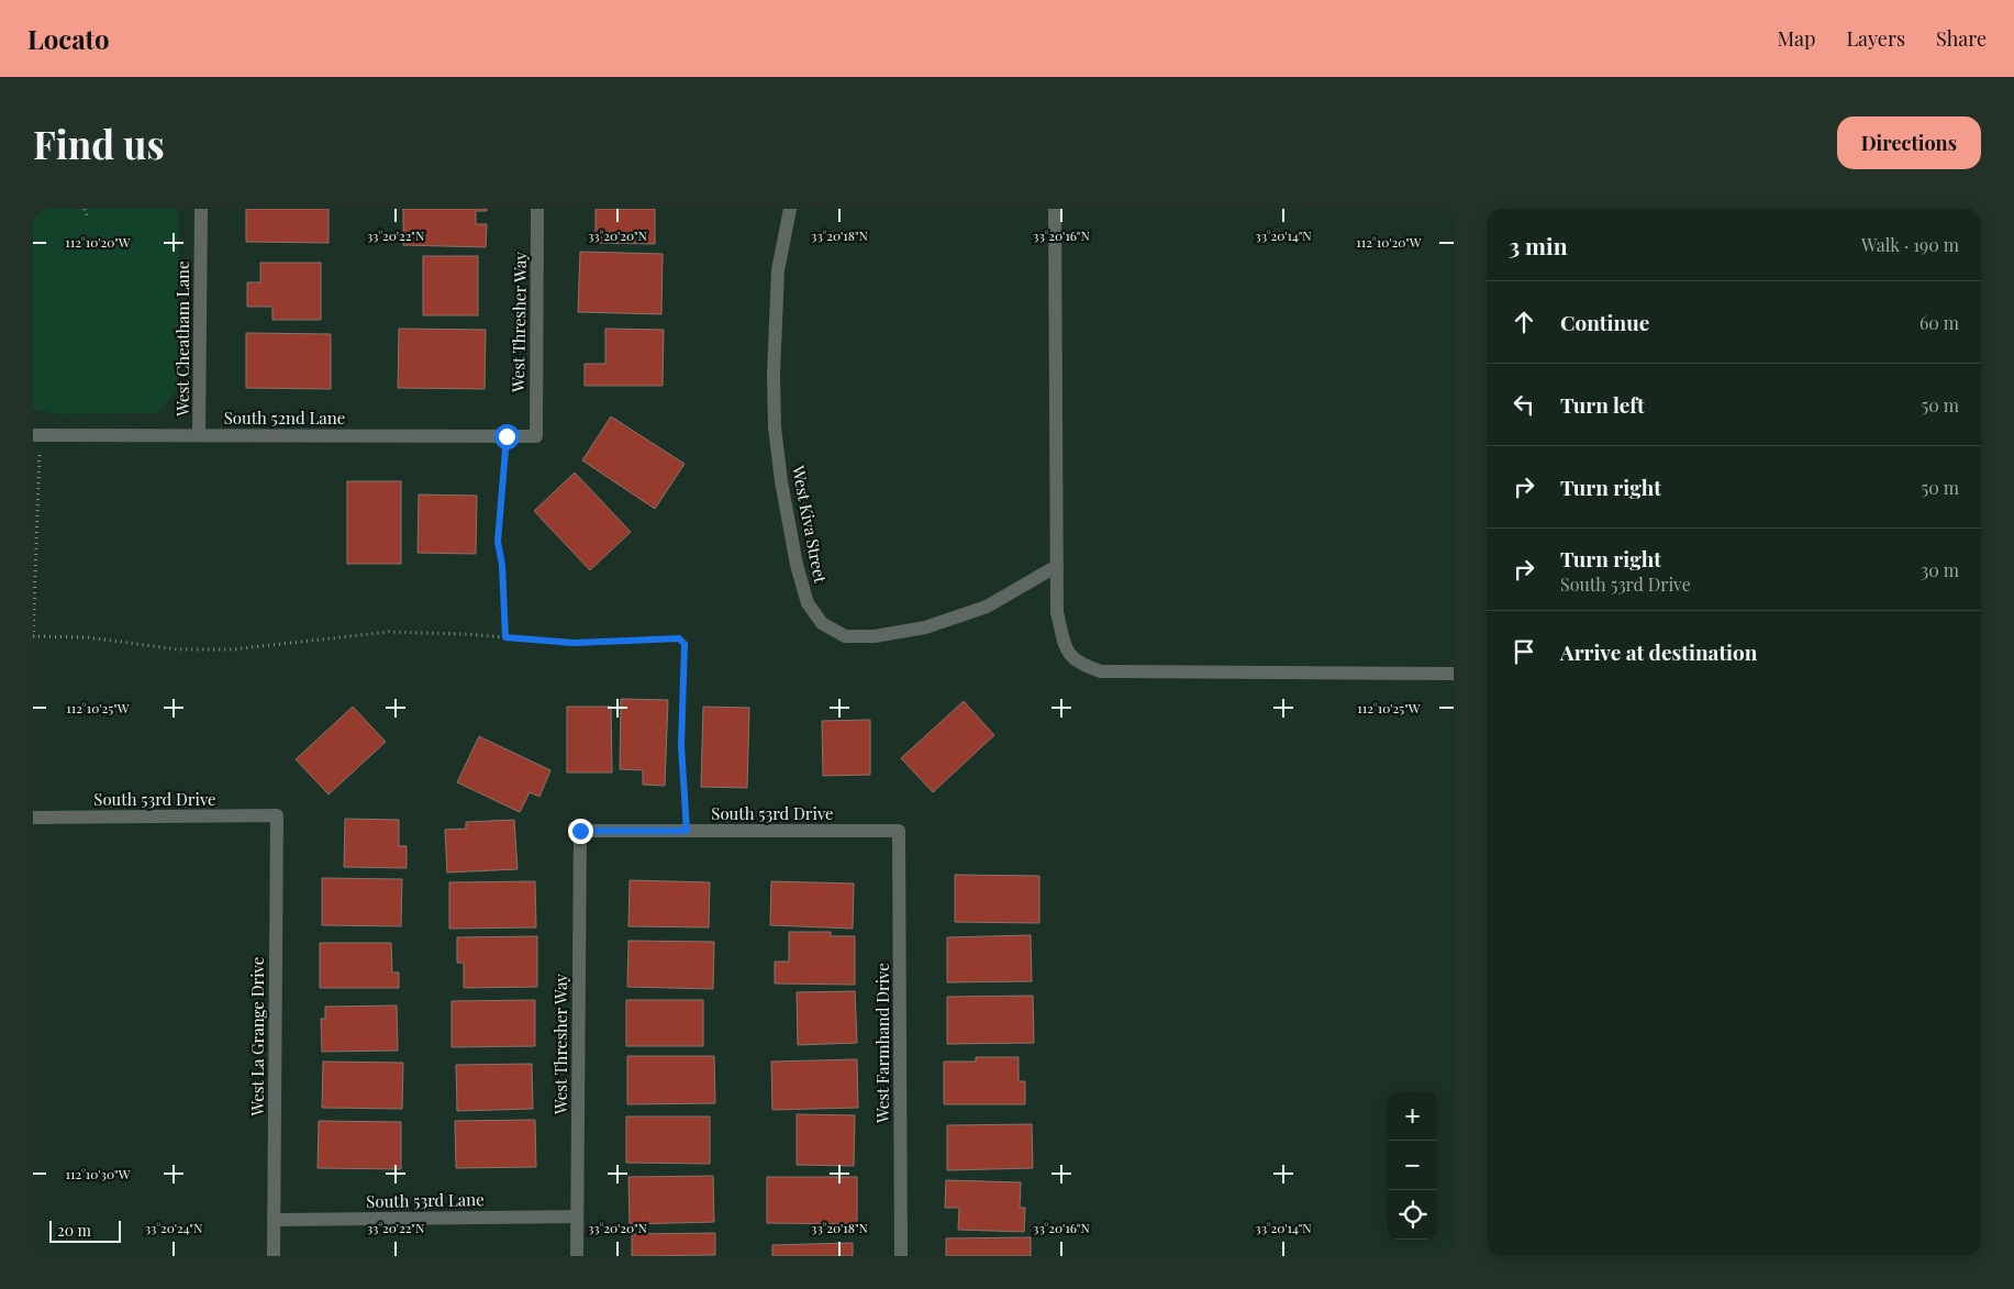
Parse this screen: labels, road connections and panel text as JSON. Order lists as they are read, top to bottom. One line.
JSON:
{"streets":{"street":["West Thresher Way","West Cheatham Lane","South 52nd Lane","West Kiva Street","South 53rd Drive","West La Grange Drive","West Farmhand Drive","South 53rd Lane"]},"crossings":[["West Thresher Way","South 52nd Lane"],["West Thresher Way","South 53rd Drive"],["West Thresher Way","South 53rd Lane"],["West Cheatham Lane","South 52nd Lane"],["South 53rd Drive","West La Grange Drive"],["South 53rd Drive","West Farmhand Drive"],["West La Grange Drive","South 53rd Lane"]],"scale_bar":"20 m","page":{"header":"Locato","nav":["Map","Layers","Share"],"buttons":"Directions","title":"Find us","heading":["3 min","Walk · 190 m"],"list":[["Continue","60 m"],["Turn left","50 m"],["Turn right","50 m"],["Turn right","South 53rd Drive","30 m"],"Arrive at destination"],"map_buttons":["+","−"],"scale":"20 m"},"coordinates":["33°20'22\"N","33°20'20\"N","33°20'18\"N","33°20'16\"N","33°20'14\"N","112°10'20\"W","112°10'25\"W","112°10'30\"W","33°20'24\"N"]}
